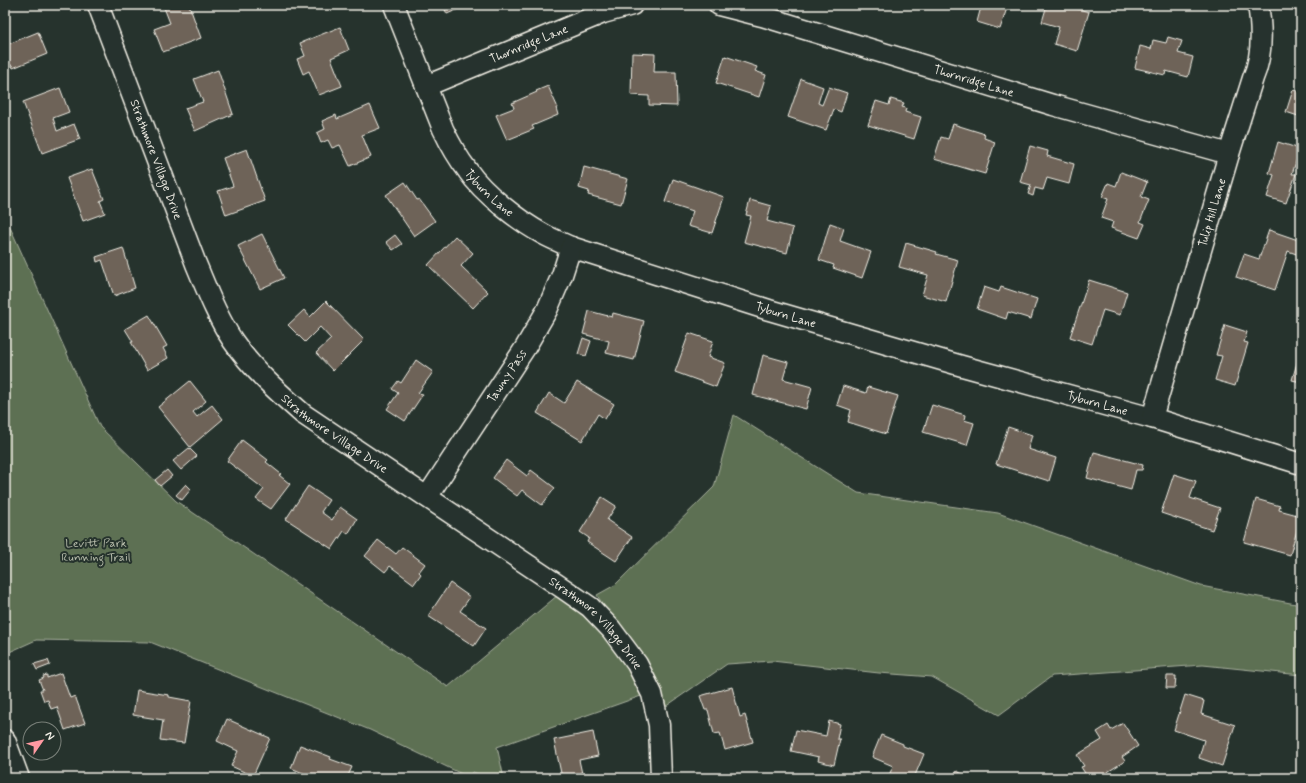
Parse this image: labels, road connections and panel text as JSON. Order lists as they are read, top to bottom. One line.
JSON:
{"streets":{"street":["Thornridge Lane","Strathmore Village Drive","Tyburn Lane","Tulip Hill Lane","Tawny Pass"]},"crossings":[["Thornridge Lane","Tyburn Lane"],["Thornridge Lane","Tulip Hill Lane"],["Strathmore Village Drive","Tawny Pass"],["Tyburn Lane","Tulip Hill Lane"],["Tyburn Lane","Tawny Pass"]],"parks":["Levitt Park Running Trail"],"north":"top right"}
